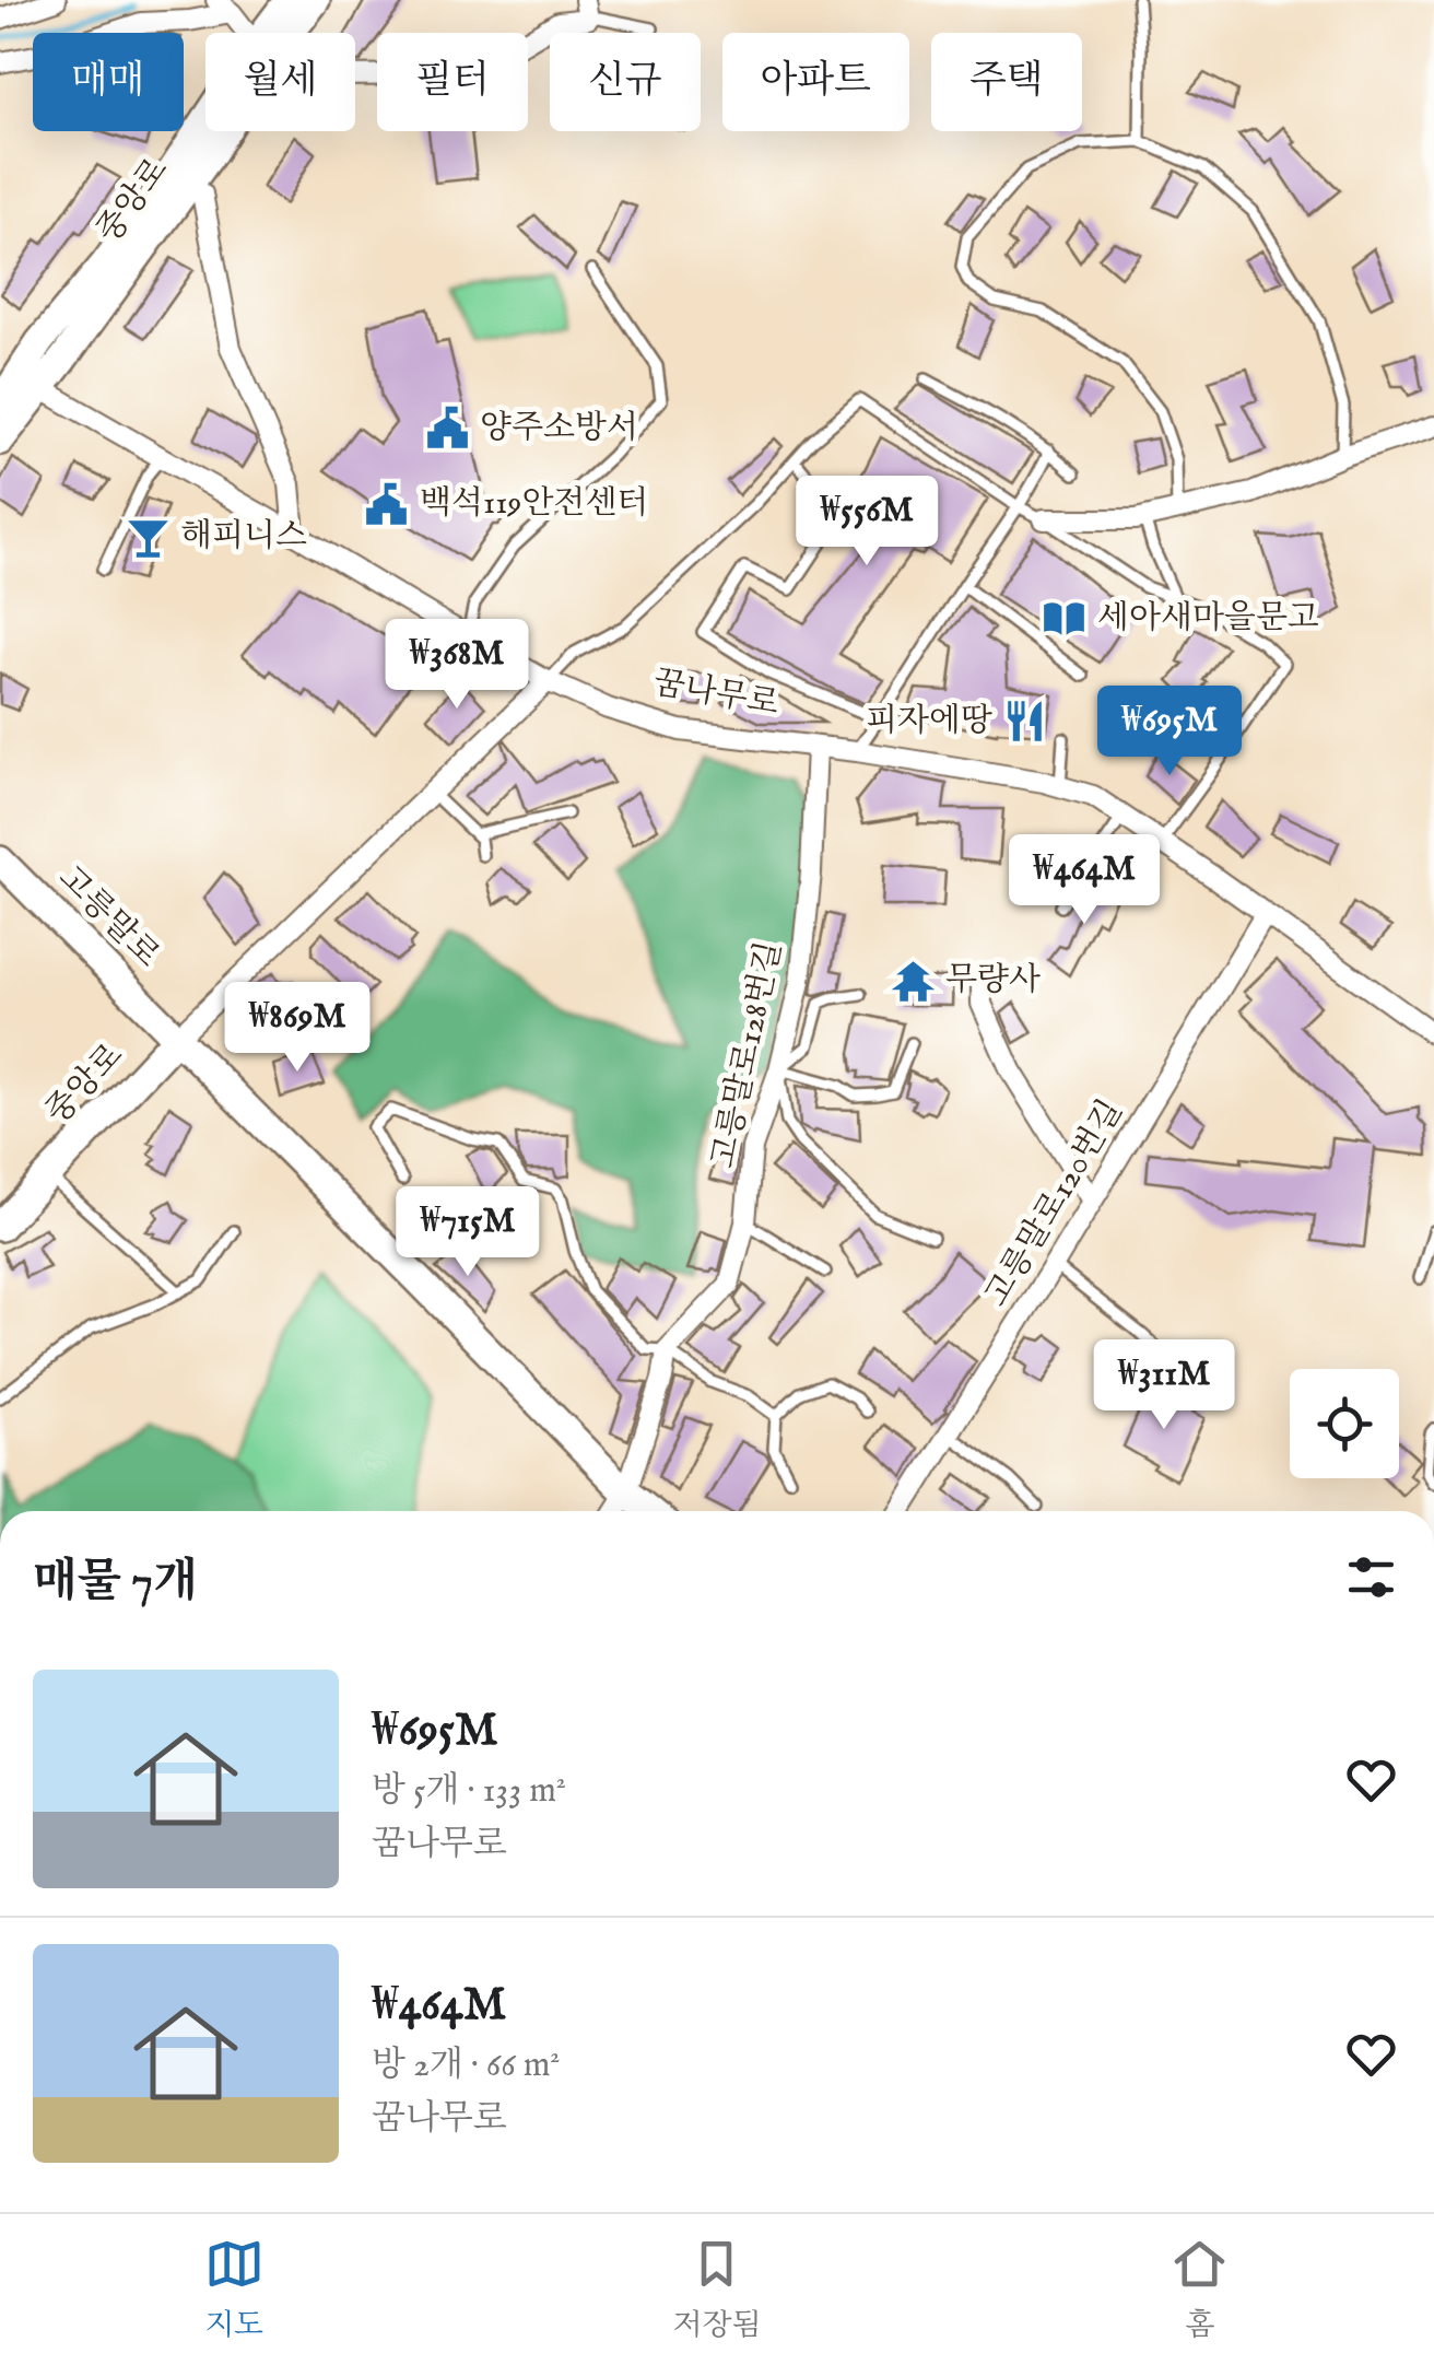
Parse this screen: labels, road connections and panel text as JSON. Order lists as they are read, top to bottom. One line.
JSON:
{"streets":{"street":["중앙로","꿈나무로","고릉말로","고릉말로128번길","고릉말로120번길"]},"crossings":[["중앙로","꿈나무로"],["중앙로","고릉말로"],["꿈나무로","고릉말로128번길"],["꿈나무로","고릉말로120번길"]],"places":{"public building":["양주소방서","백석119안전센터"],"bar":["해피니스"],"library":["세아새마을문고"],"restaurant":["피자에땅"],"temple":["무량사"]},"page":{"chip":["매매","월세","필터","신규","아파트","주택"],"price":["₩556M","₩368M","₩695M","₩464M","₩869M","₩715M","₩311M"],"heading":"매물 7개","list":[{"name":"₩695M","note":"방 5개 · 133 m² · 꿈나무로"},{"name":"₩464M","note":"방 2개 · 66 m² · 꿈나무로"}],"tabs":["지도","저장됨","홈"]}}
